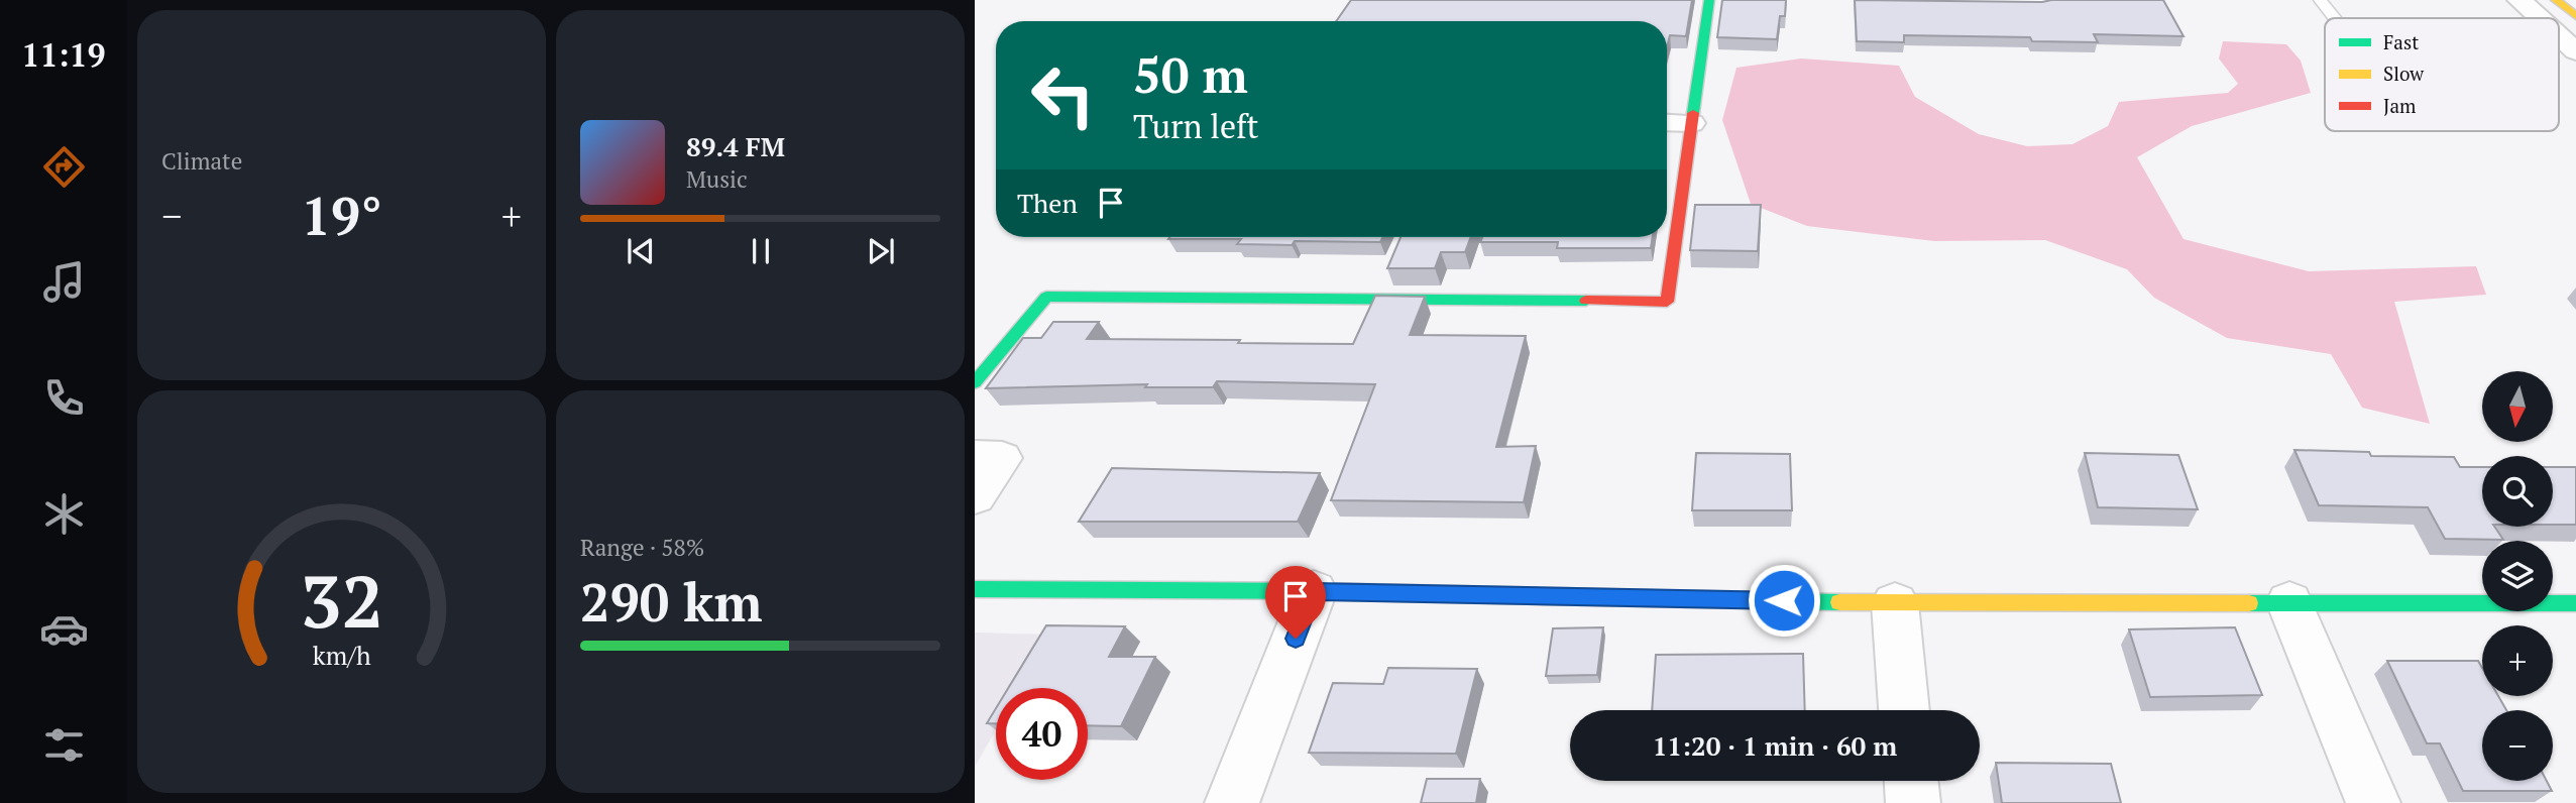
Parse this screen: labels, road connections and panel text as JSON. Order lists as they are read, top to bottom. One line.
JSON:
{"legend":["Fast","Slow","Jam"],"north":"bottom","page":{"tabs":"11:19","tile":["Climate",["Range · 58%","290 km"]],"turn":["50 m","Turn left"],"song":["89.4 FM","Music"],"then":"Then","heat":["−","19°","+"],"map_buttons":["+","−"],"limit":"40","trip":"11:20 · 1 min · 60 m","gauge":["32","km/h"]}}
